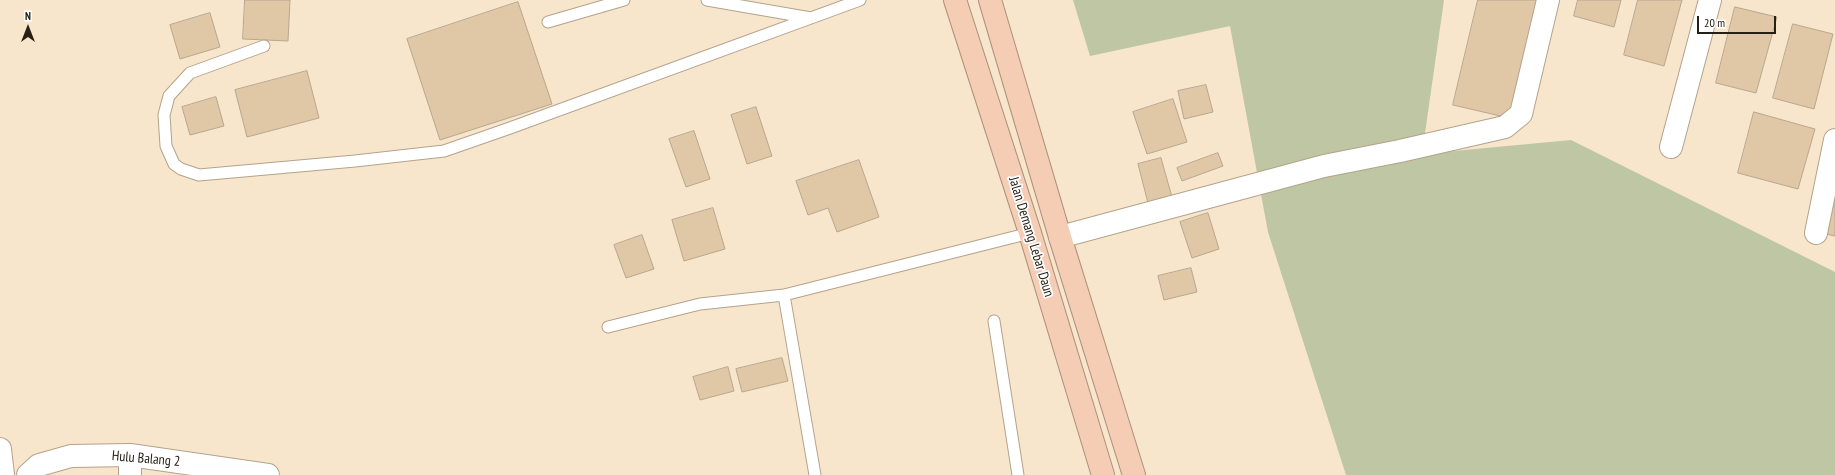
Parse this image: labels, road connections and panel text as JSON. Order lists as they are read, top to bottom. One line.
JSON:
{"streets":{"highway":["Jalan Demang Lebar Daun"],"street":["Hulu Balang 2"]},"scale_bar":"20 m","north":"top"}
